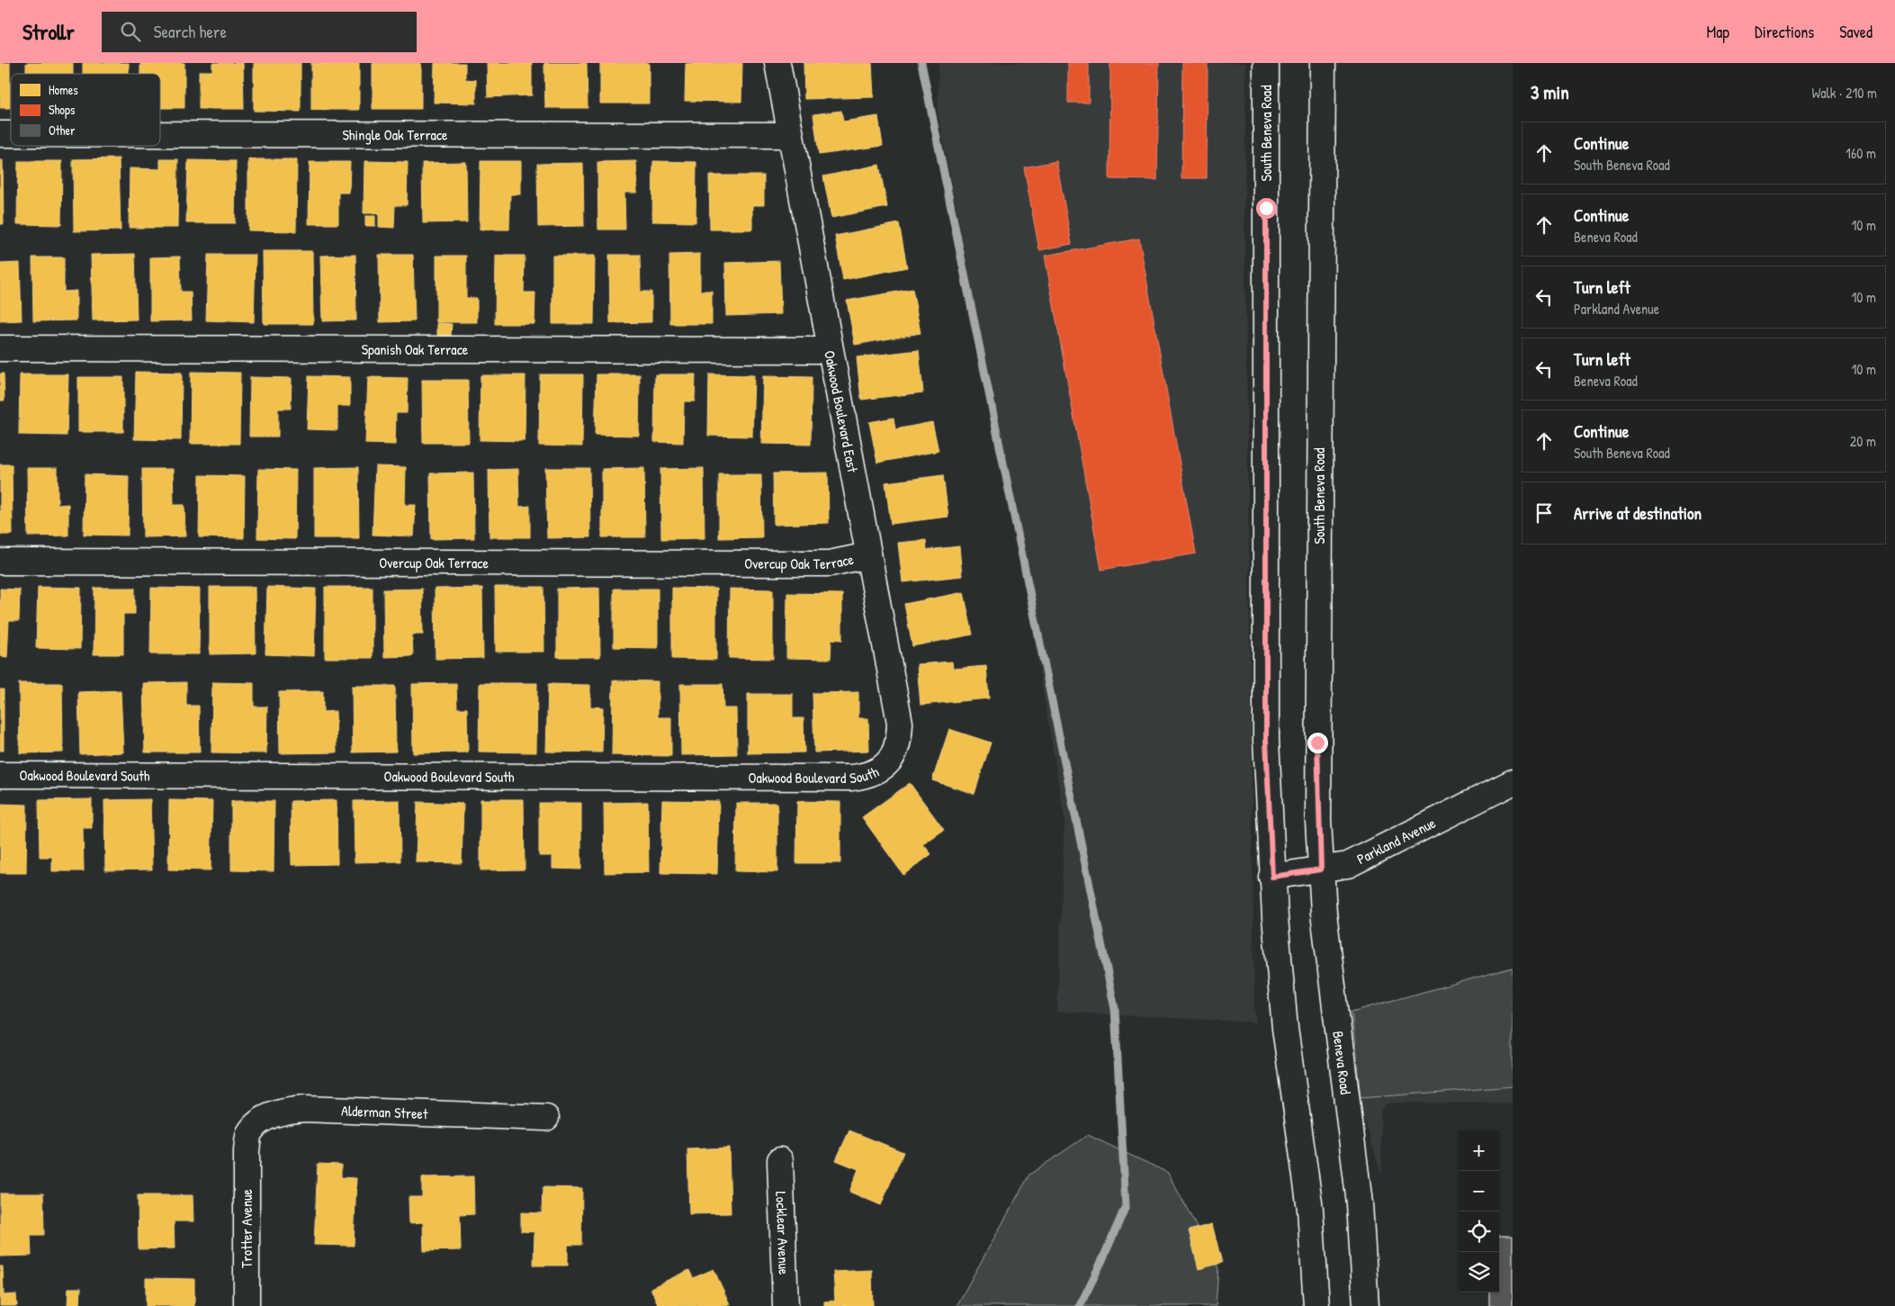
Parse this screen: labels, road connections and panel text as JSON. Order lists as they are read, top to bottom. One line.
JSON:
{"streets":{"street":["South Beneva Road","Shingle Oak Terrace","Spanish Oak Terrace","Oakwood Boulevard East","Overcup Oak Terrace","Oakwood Boulevard South","Parkland Avenue","Beneva Road","Alderman Street","Trotter Avenue","Locklear Avenue"]},"crossings":[["South Beneva Road","Parkland Avenue"],["South Beneva Road","Beneva Road"],["Shingle Oak Terrace","Oakwood Boulevard East"],["Spanish Oak Terrace","Oakwood Boulevard East"],["Oakwood Boulevard East","Overcup Oak Terrace"],["Oakwood Boulevard East","Oakwood Boulevard South"],["Parkland Avenue","Beneva Road"],["Alderman Street","Trotter Avenue"]],"legend":["Homes","Shops","Other"],"page":{"header":"Strollr","search":"Search here","nav":["Map","Directions","Saved"],"heading":["3 min","Walk · 210 m"],"list":[["Continue","South Beneva Road","160 m"],["Continue","Beneva Road","10 m"],["Turn left","Parkland Avenue","10 m"],["Turn left","Beneva Road","10 m"],["Continue","South Beneva Road","20 m"],"Arrive at destination"],"map_buttons":["+","−"]}}
